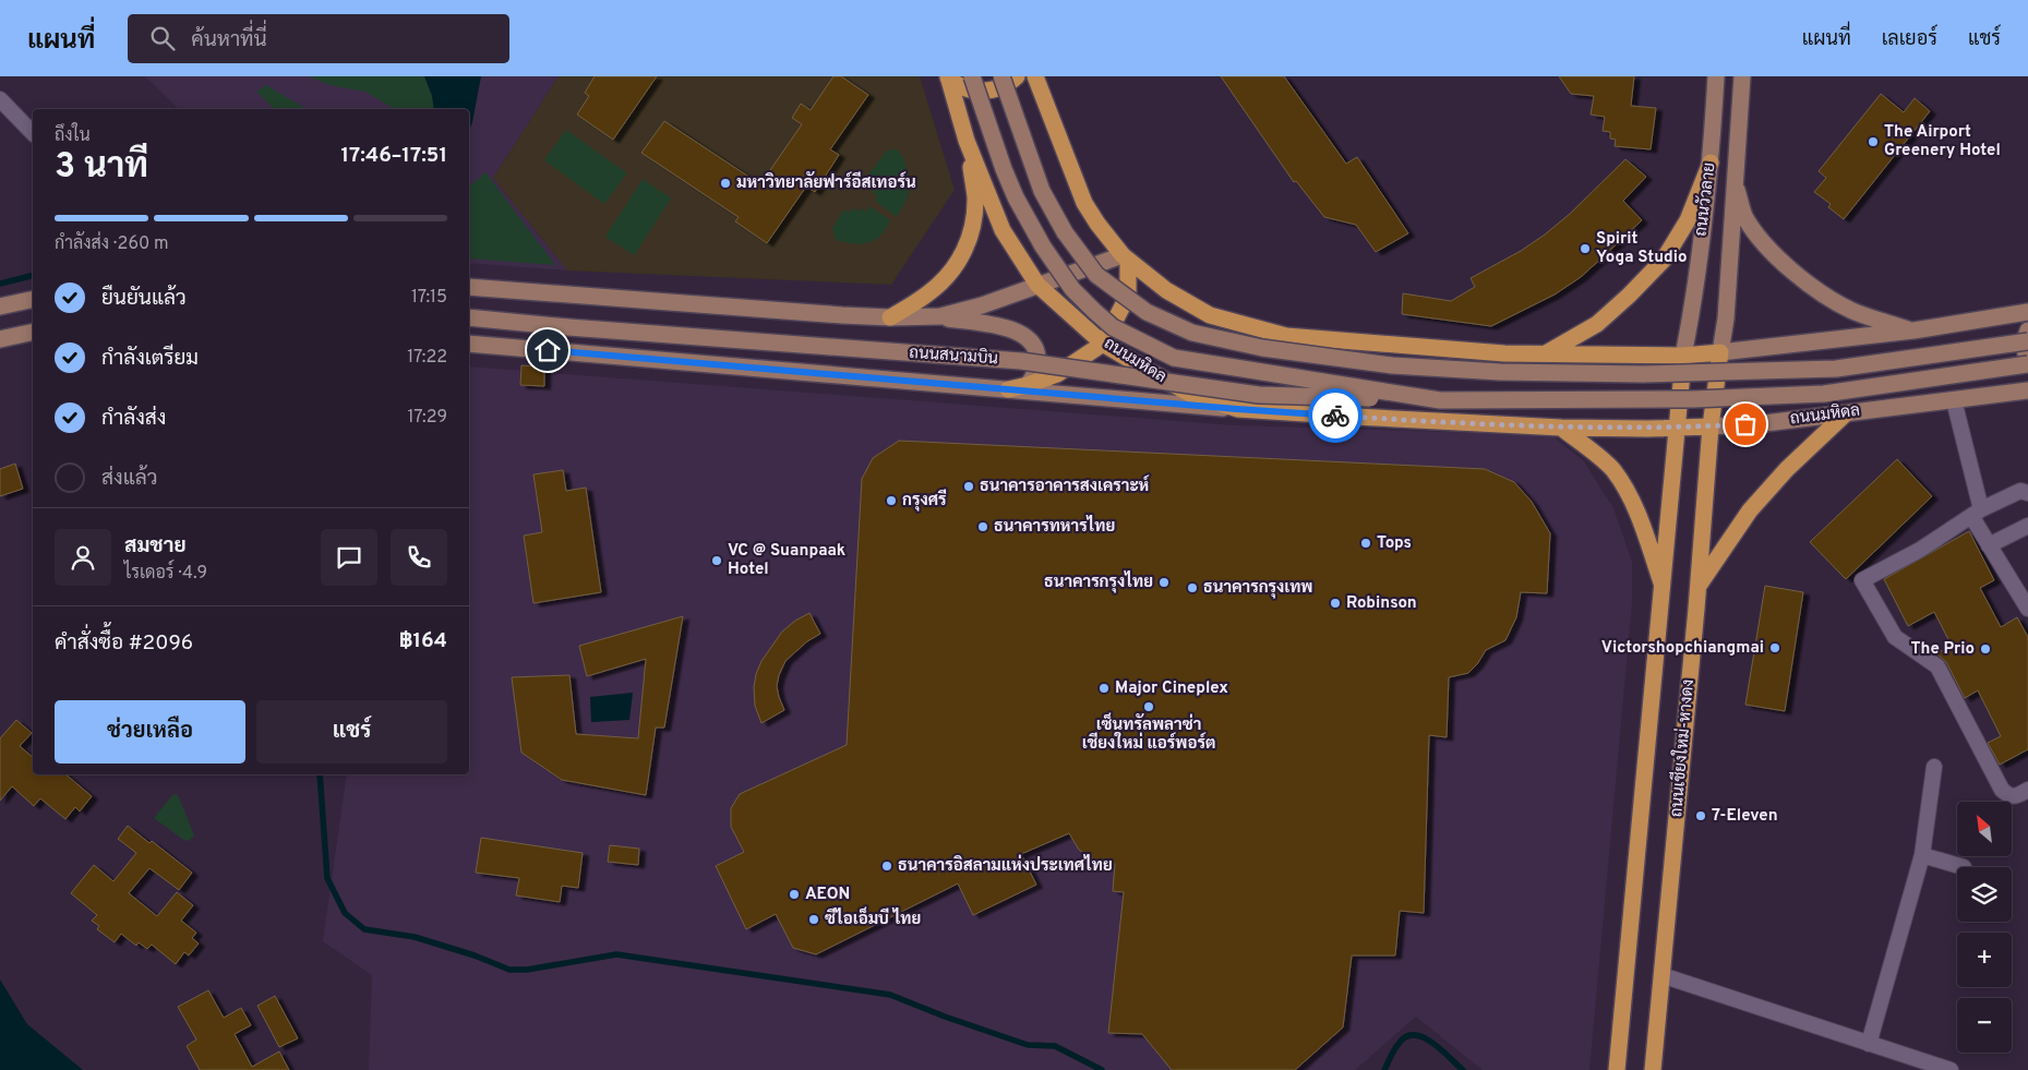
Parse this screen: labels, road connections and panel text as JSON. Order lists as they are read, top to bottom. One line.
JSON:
{"streets":{"main road":["ถนนวัวลาย","ถนนสนามบิน","ถนนมหิดล","ถนนเชียงใหม่-หางดง"]},"crossings":[["ถนนวัวลาย","ถนนเชียงใหม่-หางดง"],["ถนนสนามบิน","ถนนมหิดล"],["ถนนมหิดล","ถนนเชียงใหม่-หางดง"]],"places":["The Airport Greenery Hotel","มหาวิทยาลัยฟาร์อีสเทอร์น","Spirit Yoga Studio","ธนาคารอาคารสงเคราะห์","กรุงศรี","ธนาคารทหารไทย","Tops","VC @ Suanpaak Hotel","ธนาคารกรุงไทย","ธนาคารกรุงเทพ","Robinson","Victorshopchiangmai","The Prio","Major Cineplex","เซ็นทรัลพลาซ่า เชียงใหม่ แอร์พอร์ต","7-Eleven","ธนาคารอิสลามแห่งประเทศไทย","AEON","ซีไอเอ็มบี ไทย"],"north":"top left","page":{"header":"แผนที่","search":"ค้นหาที่นี่","nav":["แผนที่","เลเยอร์","แชร์"],"heading":["3 นาที","ถึงใน","17:46–17:51"],"panel":["สมชาย","ไรเดอร์ · 4.9","คำสั่งซื้อ #2096","฿164"],"bar":"กำลังส่ง · 260 m","list":[["ยืนยันแล้ว","17:15"],["กำลังเตรียม","17:22"],["กำลังส่ง","17:29"],"ส่งแล้ว"],"buttons":["ช่วยเหลือ","แชร์"],"map_buttons":["+","−"]}}
